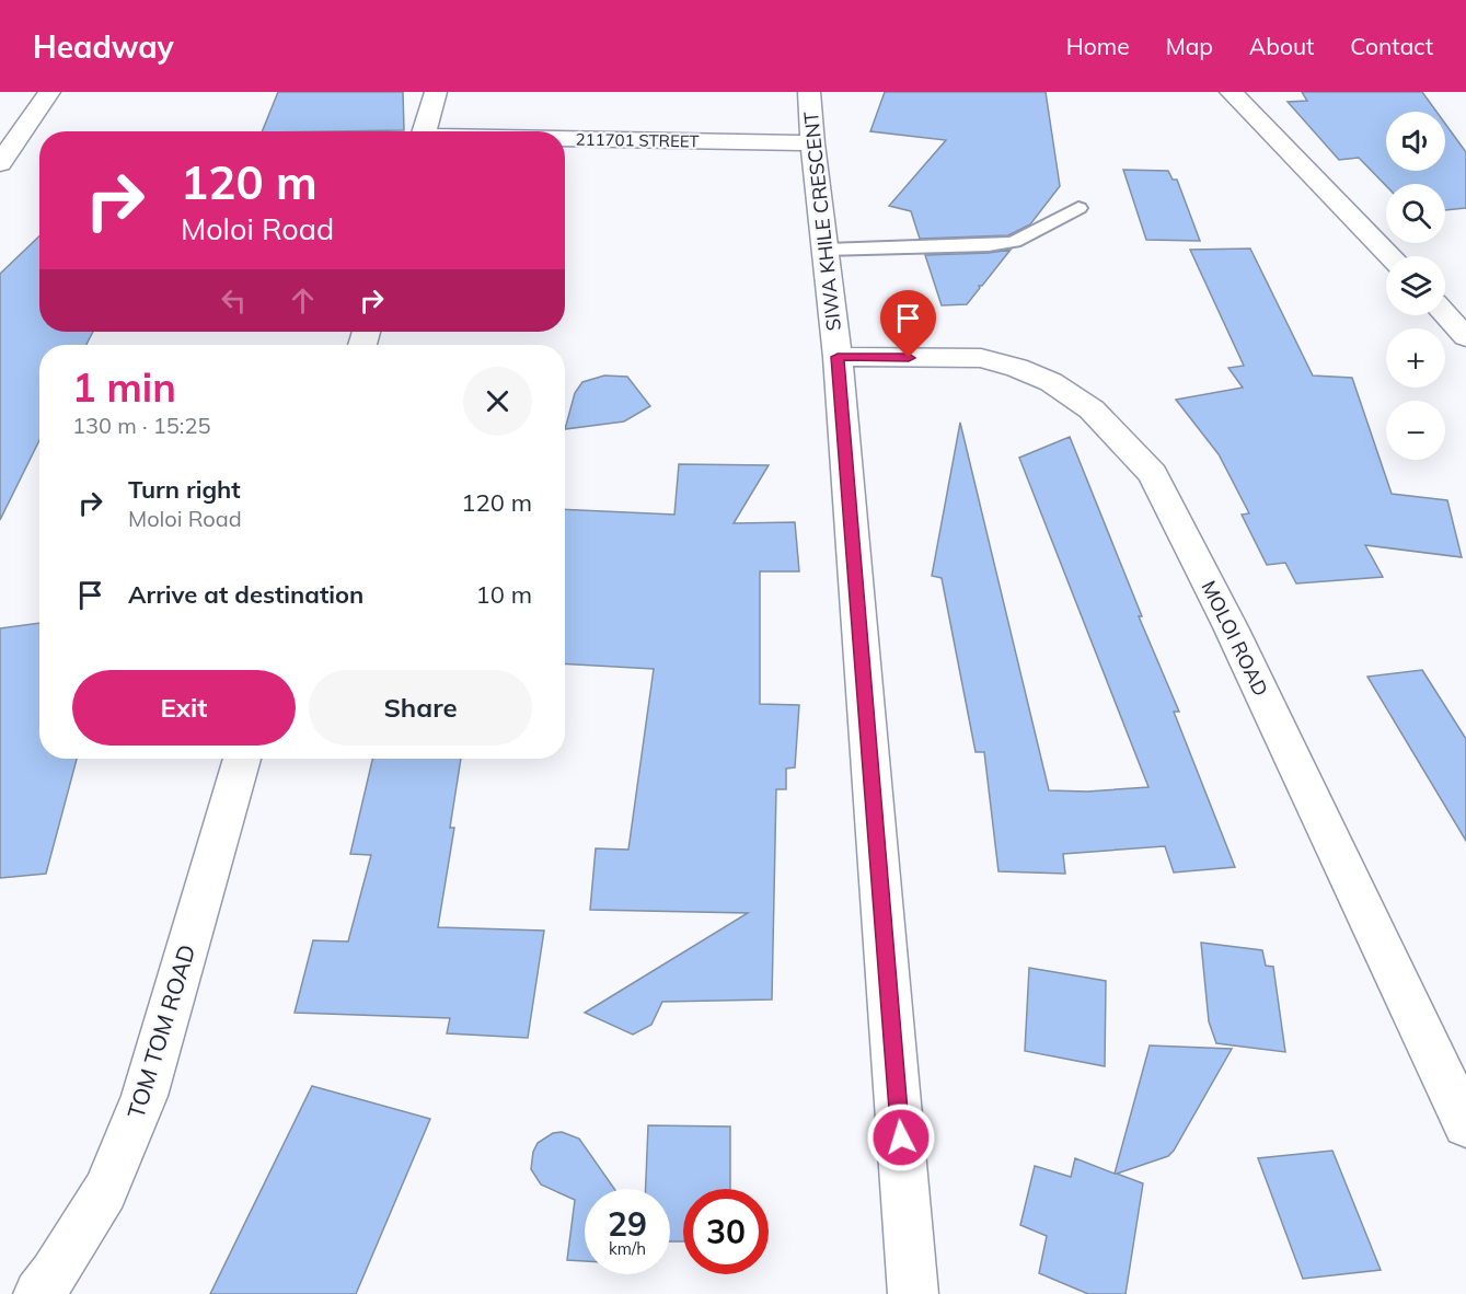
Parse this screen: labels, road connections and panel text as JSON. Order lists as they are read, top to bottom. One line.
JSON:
{"streets":{"street":["211701 STREET","SIWA KHILE CRESCENT","MOLOI ROAD","TOM TOM ROAD"]},"crossings":[["211701 STREET","SIWA KHILE CRESCENT"],["SIWA KHILE CRESCENT","MOLOI ROAD"]],"page":{"header":"Headway","nav":["Home","Map","About","Contact"],"map_buttons":["+","−"],"turn":["120 m","Moloi Road"],"heading":["1 min","130 m · 15:25"],"list":[{"name":"Turn right","note":"Moloi Road","value":"120 m"},{"name":"Arrive at destination","value":"10 m"}],"buttons":["Exit","Share"],"speed":"29 km/h","limit":"30"}}
